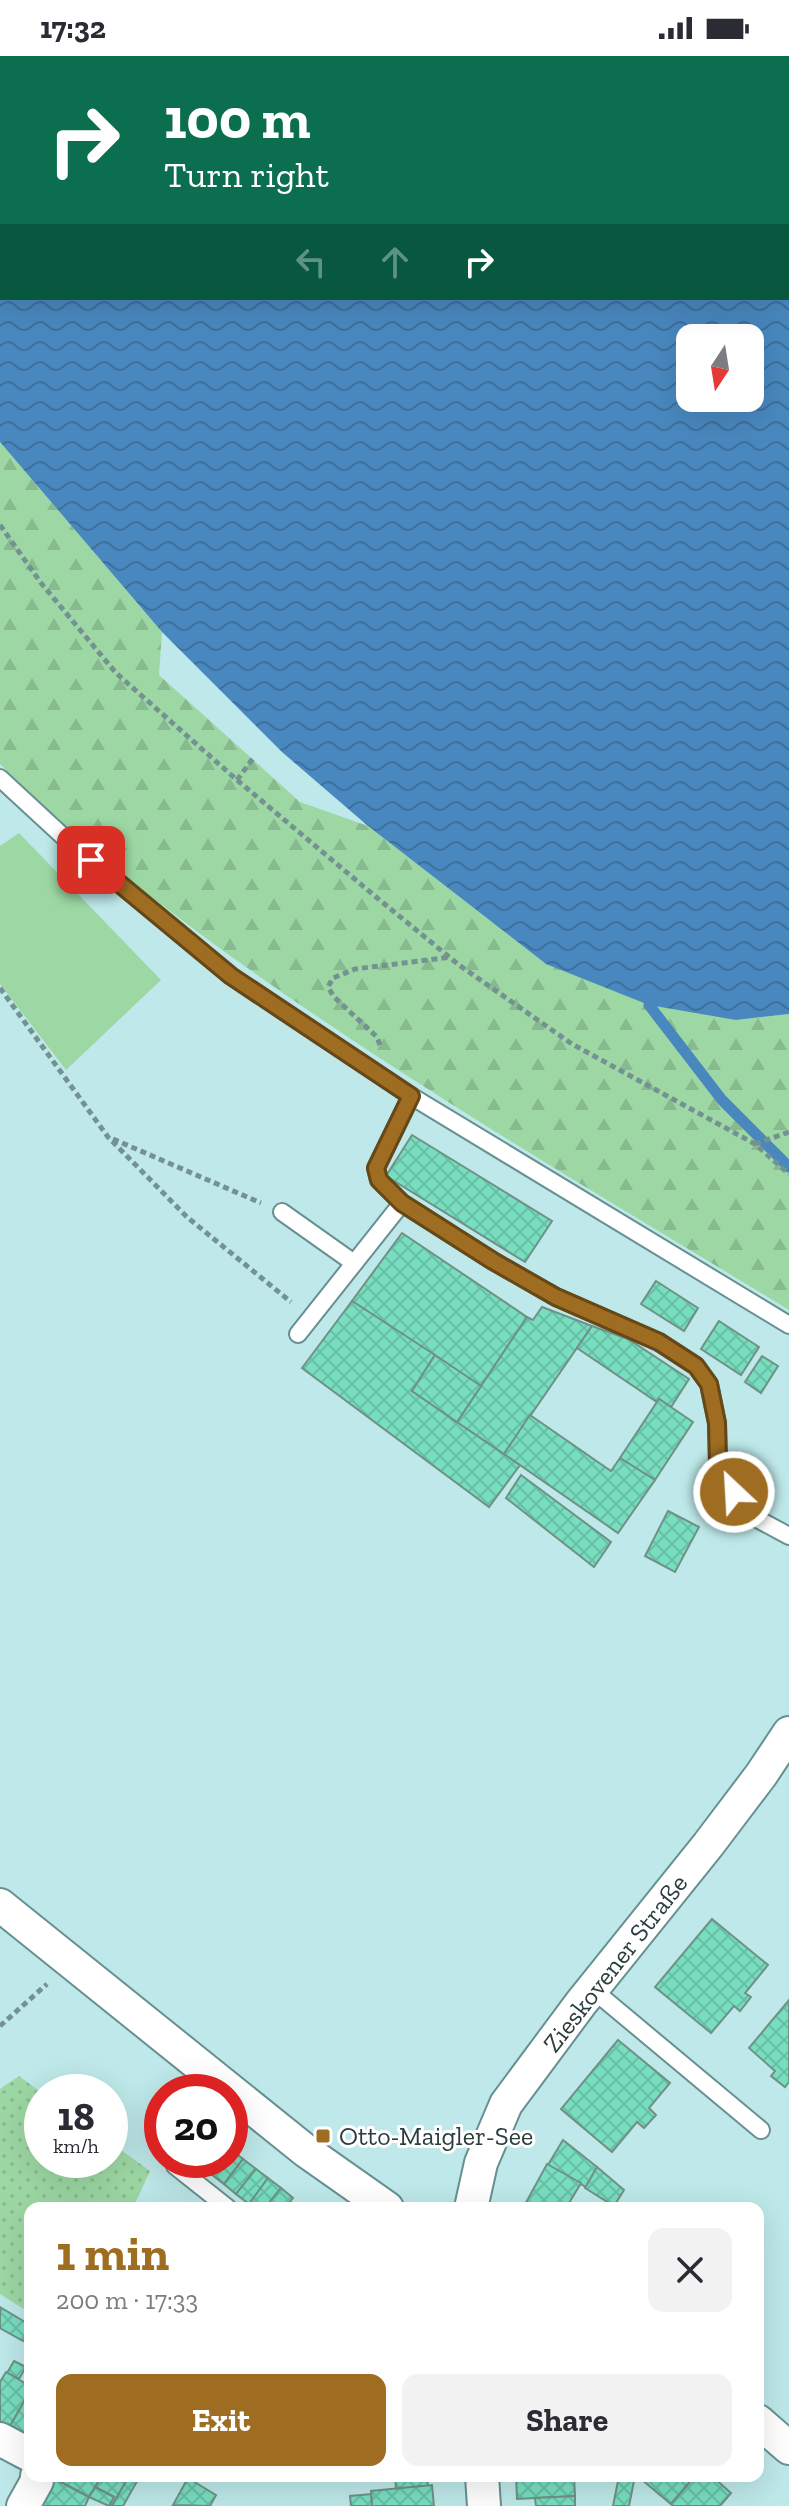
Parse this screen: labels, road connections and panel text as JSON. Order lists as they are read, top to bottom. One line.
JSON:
{"streets":{"street":["Zieskovener Straße"]},"places":{"transit":["Otto-Maigler-See"]},"north":"bottom","page":{"status":"17:32","turn":["100 m","Turn right"],"speed":"18 km/h","limit":"20","heading":["1 min","200 m · 17:33"],"buttons":["Exit","Share"]}}
